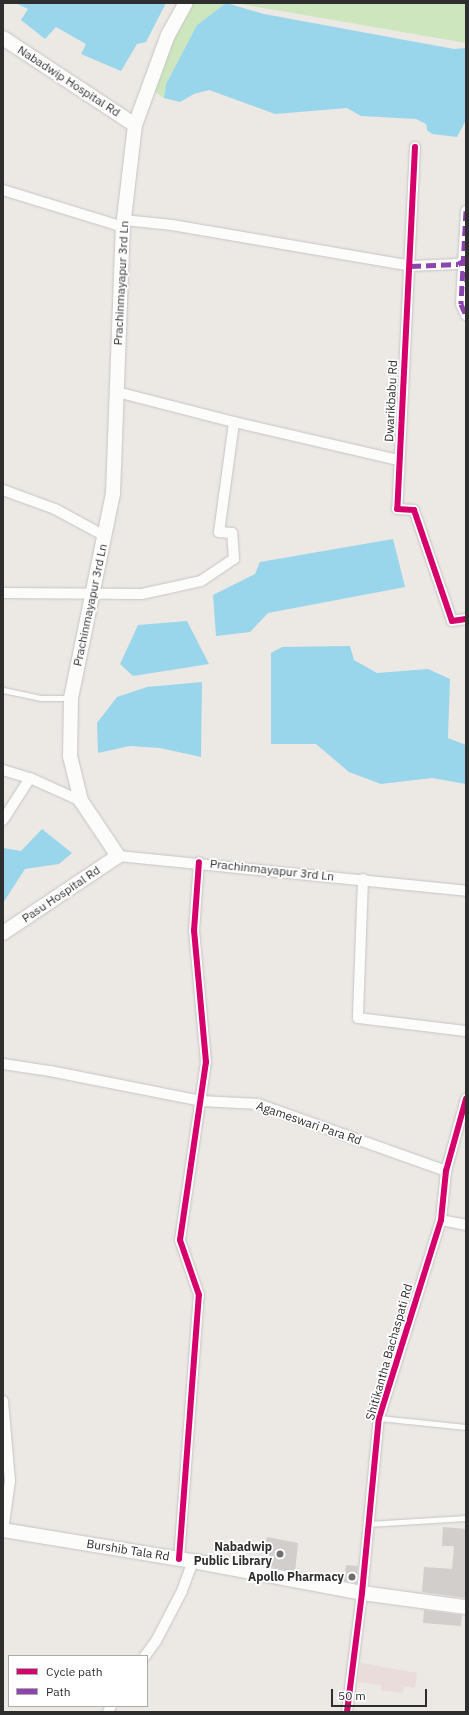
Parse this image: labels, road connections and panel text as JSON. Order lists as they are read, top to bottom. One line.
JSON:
{"streets":{"main road":["Nabadwip Hospital Rd","Prachinmayapur 3rd Ln","Pasu Hospital Rd","Burshib Tala Rd"],"street":["Dwarikbabu Rd","Agameswari Para Rd","Shitikantha Bachaspati Rd"]},"crossings":[["Nabadwip Hospital Rd","Prachinmayapur 3rd Ln"],["Prachinmayapur 3rd Ln","Pasu Hospital Rd"],["Agameswari Para Rd","Shitikantha Bachaspati Rd"],["Shitikantha Bachaspati Rd","Burshib Tala Rd"]],"places":["Nabadwip Public Library","Apollo Pharmacy"],"legend":["Cycle path","Path"],"scale_bar":"50 m"}
